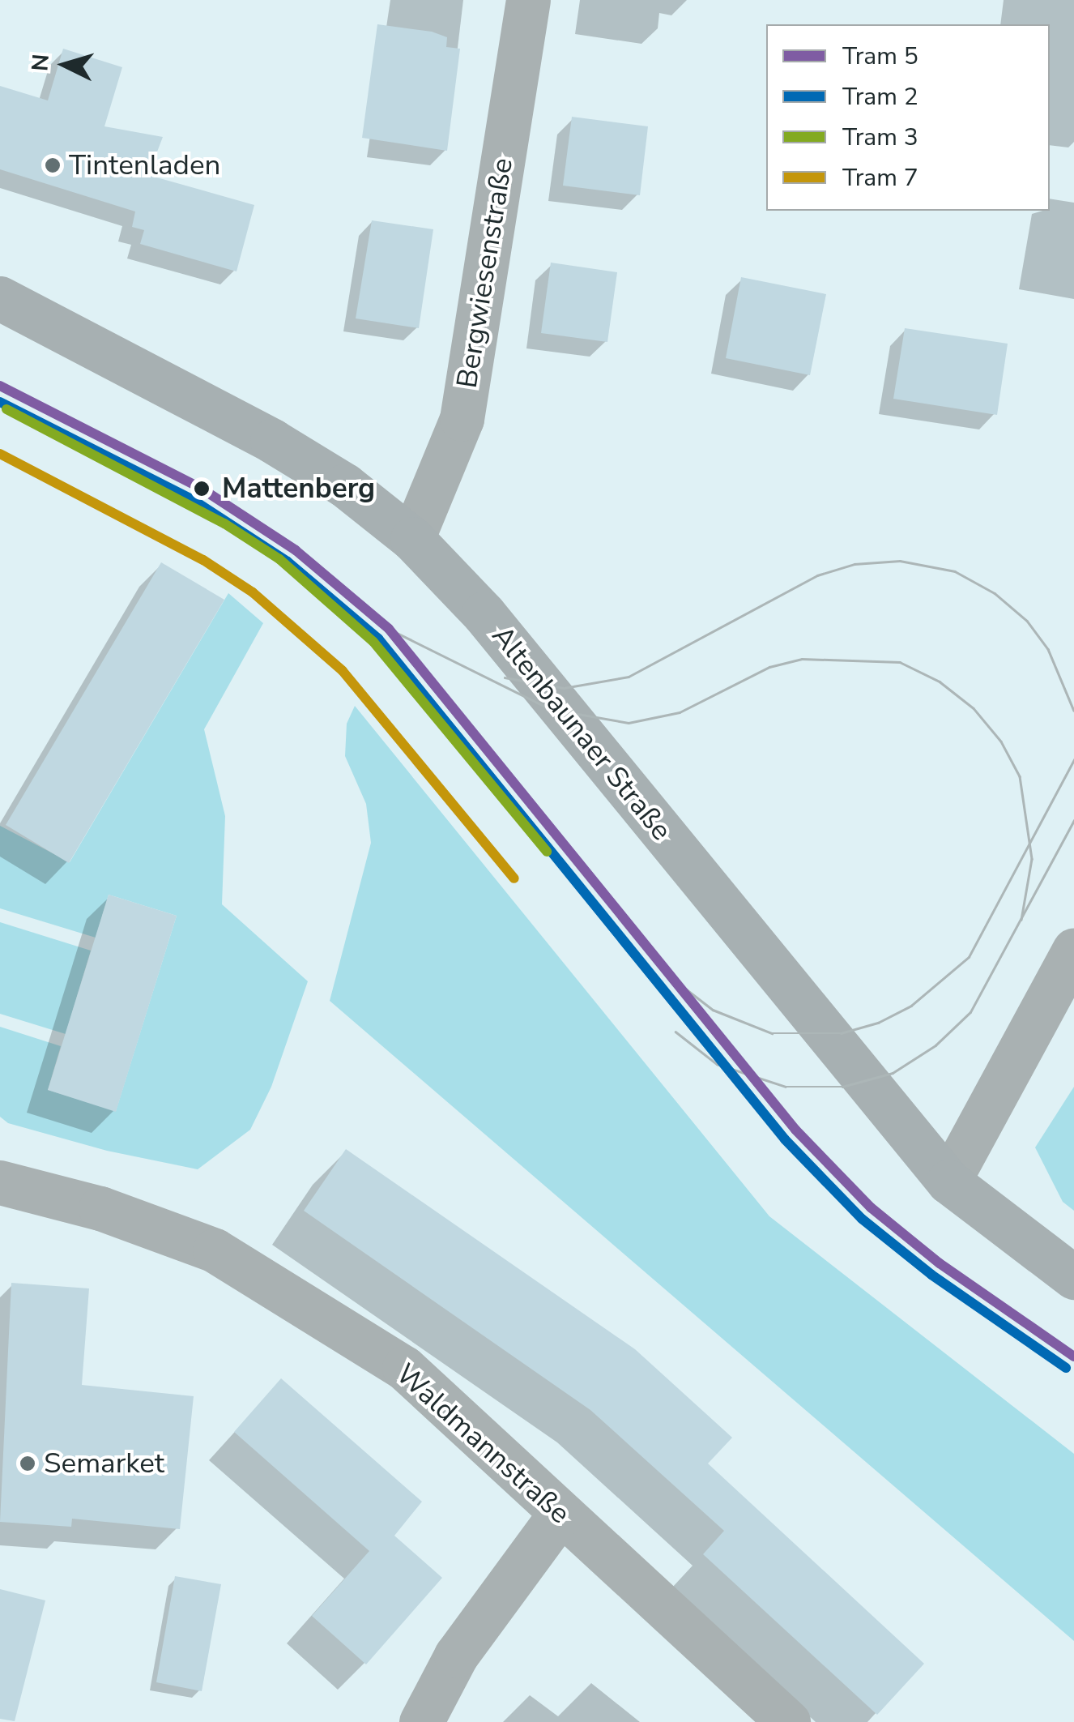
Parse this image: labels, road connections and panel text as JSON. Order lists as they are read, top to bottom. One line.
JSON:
{"streets":{"main road":["Altenbaunaer Straße"],"street":["Bergwiesenstraße","Waldmannstraße"]},"crossings":[["Bergwiesenstraße","Altenbaunaer Straße"]],"places":["Tintenladen","Mattenberg","Semarket"],"lines":["tram line 5","tram line 2","tram line 3","tram line 7"],"legend":["Tram 5","Tram 2","Tram 3","Tram 7"],"north":"left"}
